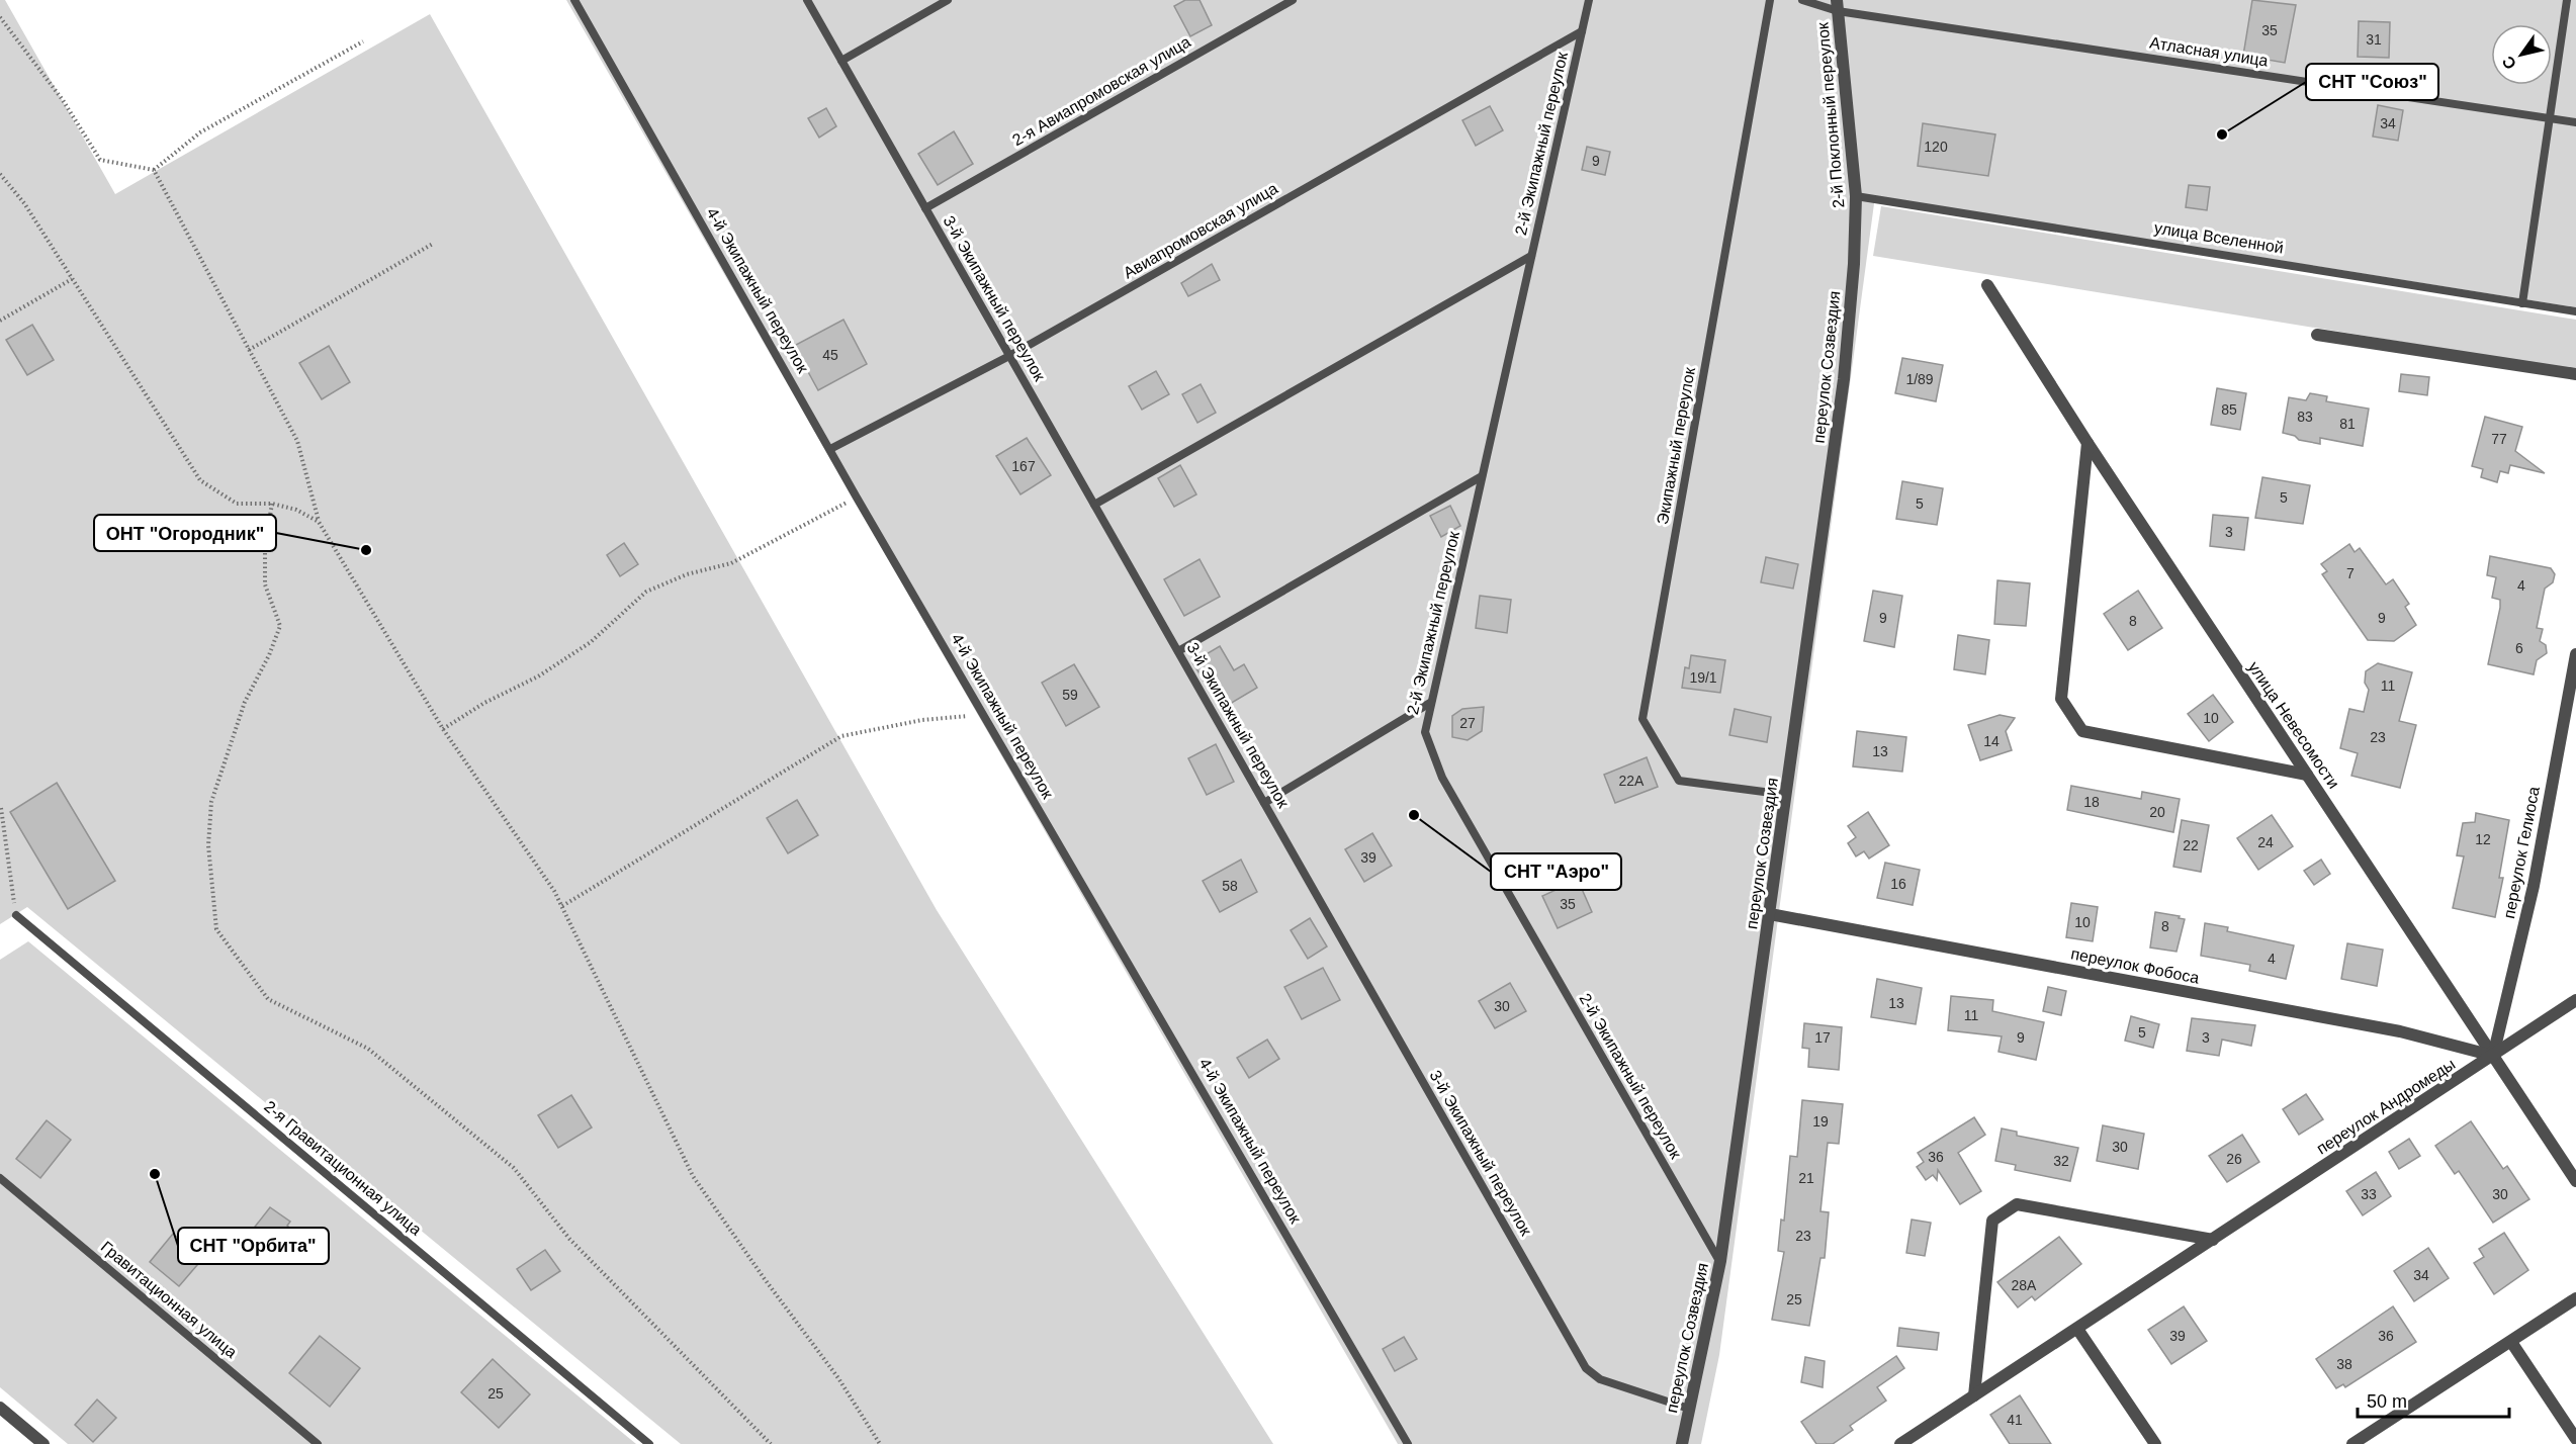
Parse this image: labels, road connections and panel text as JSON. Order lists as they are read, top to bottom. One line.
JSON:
{"streets":{"street":["2-й Поклонный переулок","переулок Созвездия","улица Невесомости","переулок Гелиоса","переулок Фобоса","переулок Андромеды"],"lane":["Атласная улица","2-я Авиапромовская улица","2-й Экипажный переулок","Авиапромовская улица","улица Вселенной","4-й Экипажный переулок","3-й Экипажный переулок","Экипажный переулок","2-я Гравитационная улица","Гравитационная улица"]},"crossings":[["Атласная улица","2-й Поклонный переулок"],["2-я Авиапромовская улица","3-й Экипажный переулок"],["2-й Поклонный переулок","улица Вселенной"],["2-й Поклонный переулок","переулок Созвездия"],["2-й Экипажный переулок","Авиапромовская улица"],["2-й Экипажный переулок","переулок Созвездия"],["Авиапромовская улица","4-й Экипажный переулок"],["Авиапромовская улица","3-й Экипажный переулок"],["3-й Экипажный переулок","переулок Созвездия"],["переулок Созвездия","Экипажный переулок"],["переулок Созвездия","переулок Фобоса"],["улица Невесомости","переулок Гелиоса"],["улица Невесомости","переулок Фобоса"],["улица Невесомости","переулок Андромеды"],["переулок Гелиоса","переулок Фобоса"],["переулок Гелиоса","переулок Андромеды"],["переулок Фобоса","переулок Андромеды"]],"places":["СНТ \"Союз\"","ОНТ \"Огородник\"","СНТ \"Аэро\"","СНТ \"Орбита\""],"house_numbers":["35","31","34","120","9","45","1/89","85","83","81","77","167","5","5","3","7","4","9","9","8","6","19/1","11","59","10","27","23","14","13","22А","18","20","12","24","22","39","16","58","35","10","8","4","13","30","11","5","17","9","3","19","30","36","26","32","21","33","30","23","34","28А","25","39","36","38","25","41"],"scale_bar":"50 m","north":"bottom left"}
